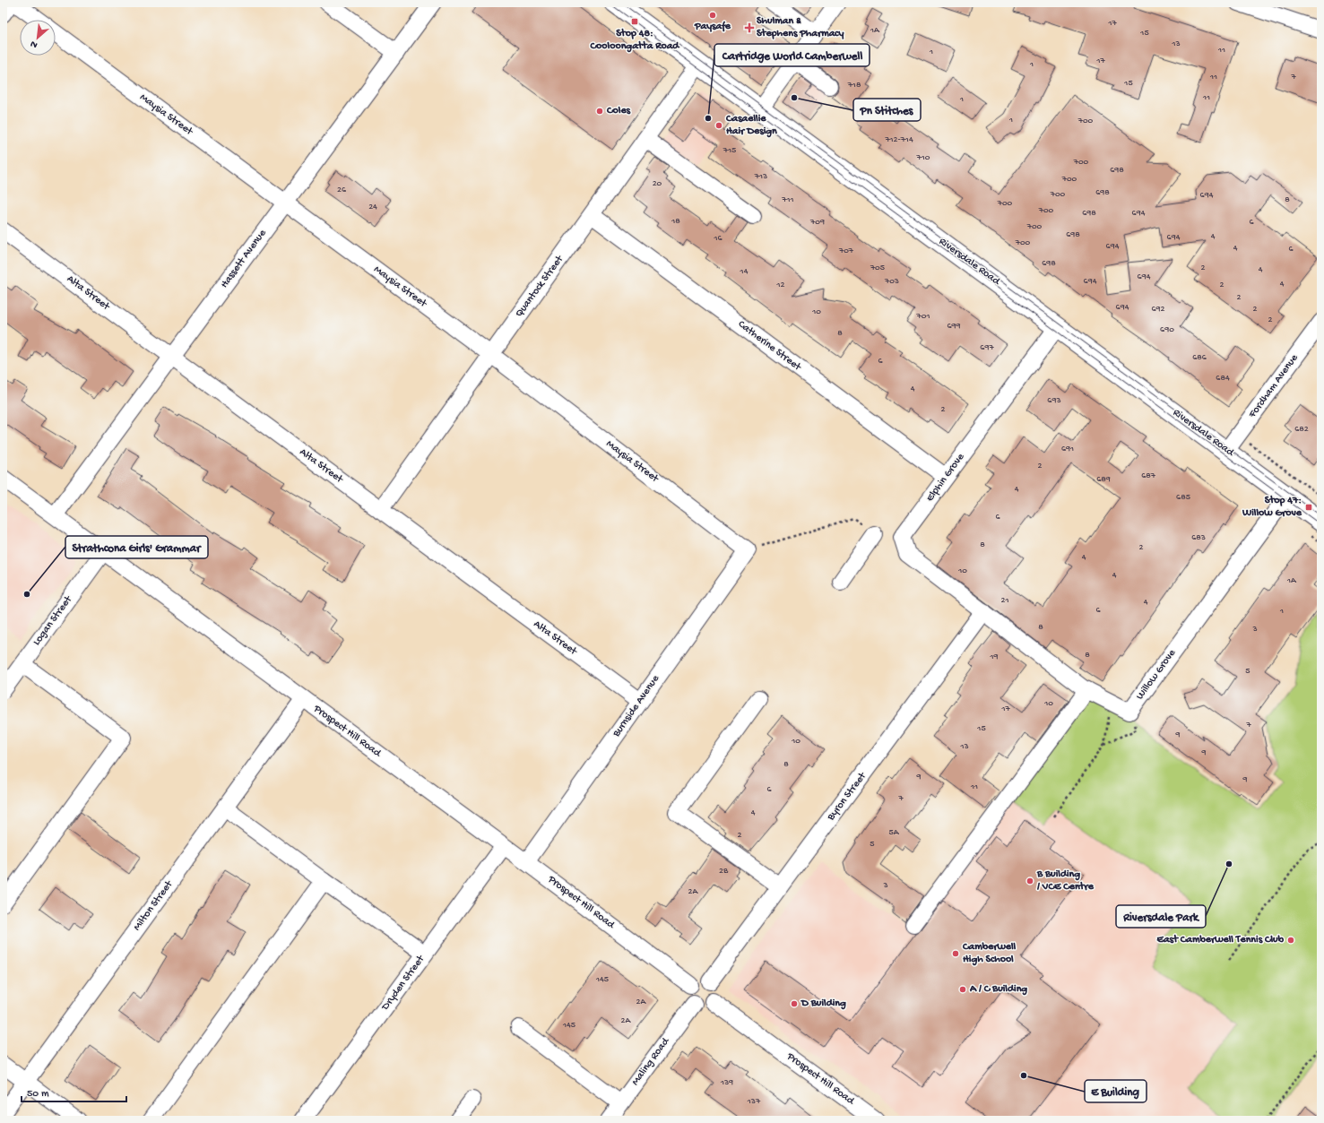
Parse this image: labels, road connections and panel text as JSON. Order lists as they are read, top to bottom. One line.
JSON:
{"streets":{"main road":["Riversdale Road"],"street":["Maysia Street","Hassett Avenue","Quantock Street","Alta Street","Catherine Street","Fordham Avenue","Elphin Grove","Logan Street","Willow Grove","Burnside Avenue","Prospect Hill Road","Byron Street","Milton Street","Dryden Street","Maling Road"]},"crossings":[["Maysia Street","Hassett Avenue"],["Maysia Street","Quantock Street"],["Maysia Street","Burnside Avenue"],["Hassett Avenue","Alta Street"],["Hassett Avenue","Prospect Hill Road"],["Riversdale Road","Quantock Street"],["Riversdale Road","Fordham Avenue"],["Riversdale Road","Elphin Grove"],["Riversdale Road","Willow Grove"],["Quantock Street","Alta Street"],["Quantock Street","Catherine Street"],["Alta Street","Burnside Avenue"],["Catherine Street","Elphin Grove"],["Elphin Grove","Willow Grove"],["Elphin Grove","Byron Street"],["Logan Street","Prospect Hill Road"],["Willow Grove","Byron Street"],["Burnside Avenue","Prospect Hill Road"],["Prospect Hill Road","Byron Street"],["Prospect Hill Road","Milton Street"],["Prospect Hill Road","Dryden Street"],["Prospect Hill Road","Maling Road"],["Byron Street","Maling Road"]],"places":{"other":["Paysafe","Pn Stitches","Coles","Cartridge World Camberwell","Casaellie Hair Design","Strathcona Girls' Grammar","Riversdale Park","B Building / VCE Centre","East Camberwell Tennis Club","Camberwell High School","A / C Building","D Building","E Building"],"transit":["Stop 48: Cooloongatta Road","Stop 47: Willow Grove"],"health":["Shulman & Stephens Pharmacy"]},"house_numbers":["17","1A","15","13","11","1","17","1","11","7","15","718","11","1","1","700","712-714","715","710","700","698","713","700","20","26","698","700","694","711","8","700","24","700","698","694","18","709","6","700","698","4","694","16","700","694","4","6","707","698","705","2","4","14","694","703","694","4","12","2","2","694","692","2","10","701","2","699","690","8","697","686","6","684","4","693","2","682","691","2","687","689","4","685","6","683","8","2","4","10","4","1A","21","4","6","1","8","3","8","19","5","10","17","7","15","9","10","13","9","8","9","9","11","6","7","4","5A","2","5","2B","3","2A","145","2A","2A","145","139","137"],"scale_bar":"50 m","north":"bottom left"}
